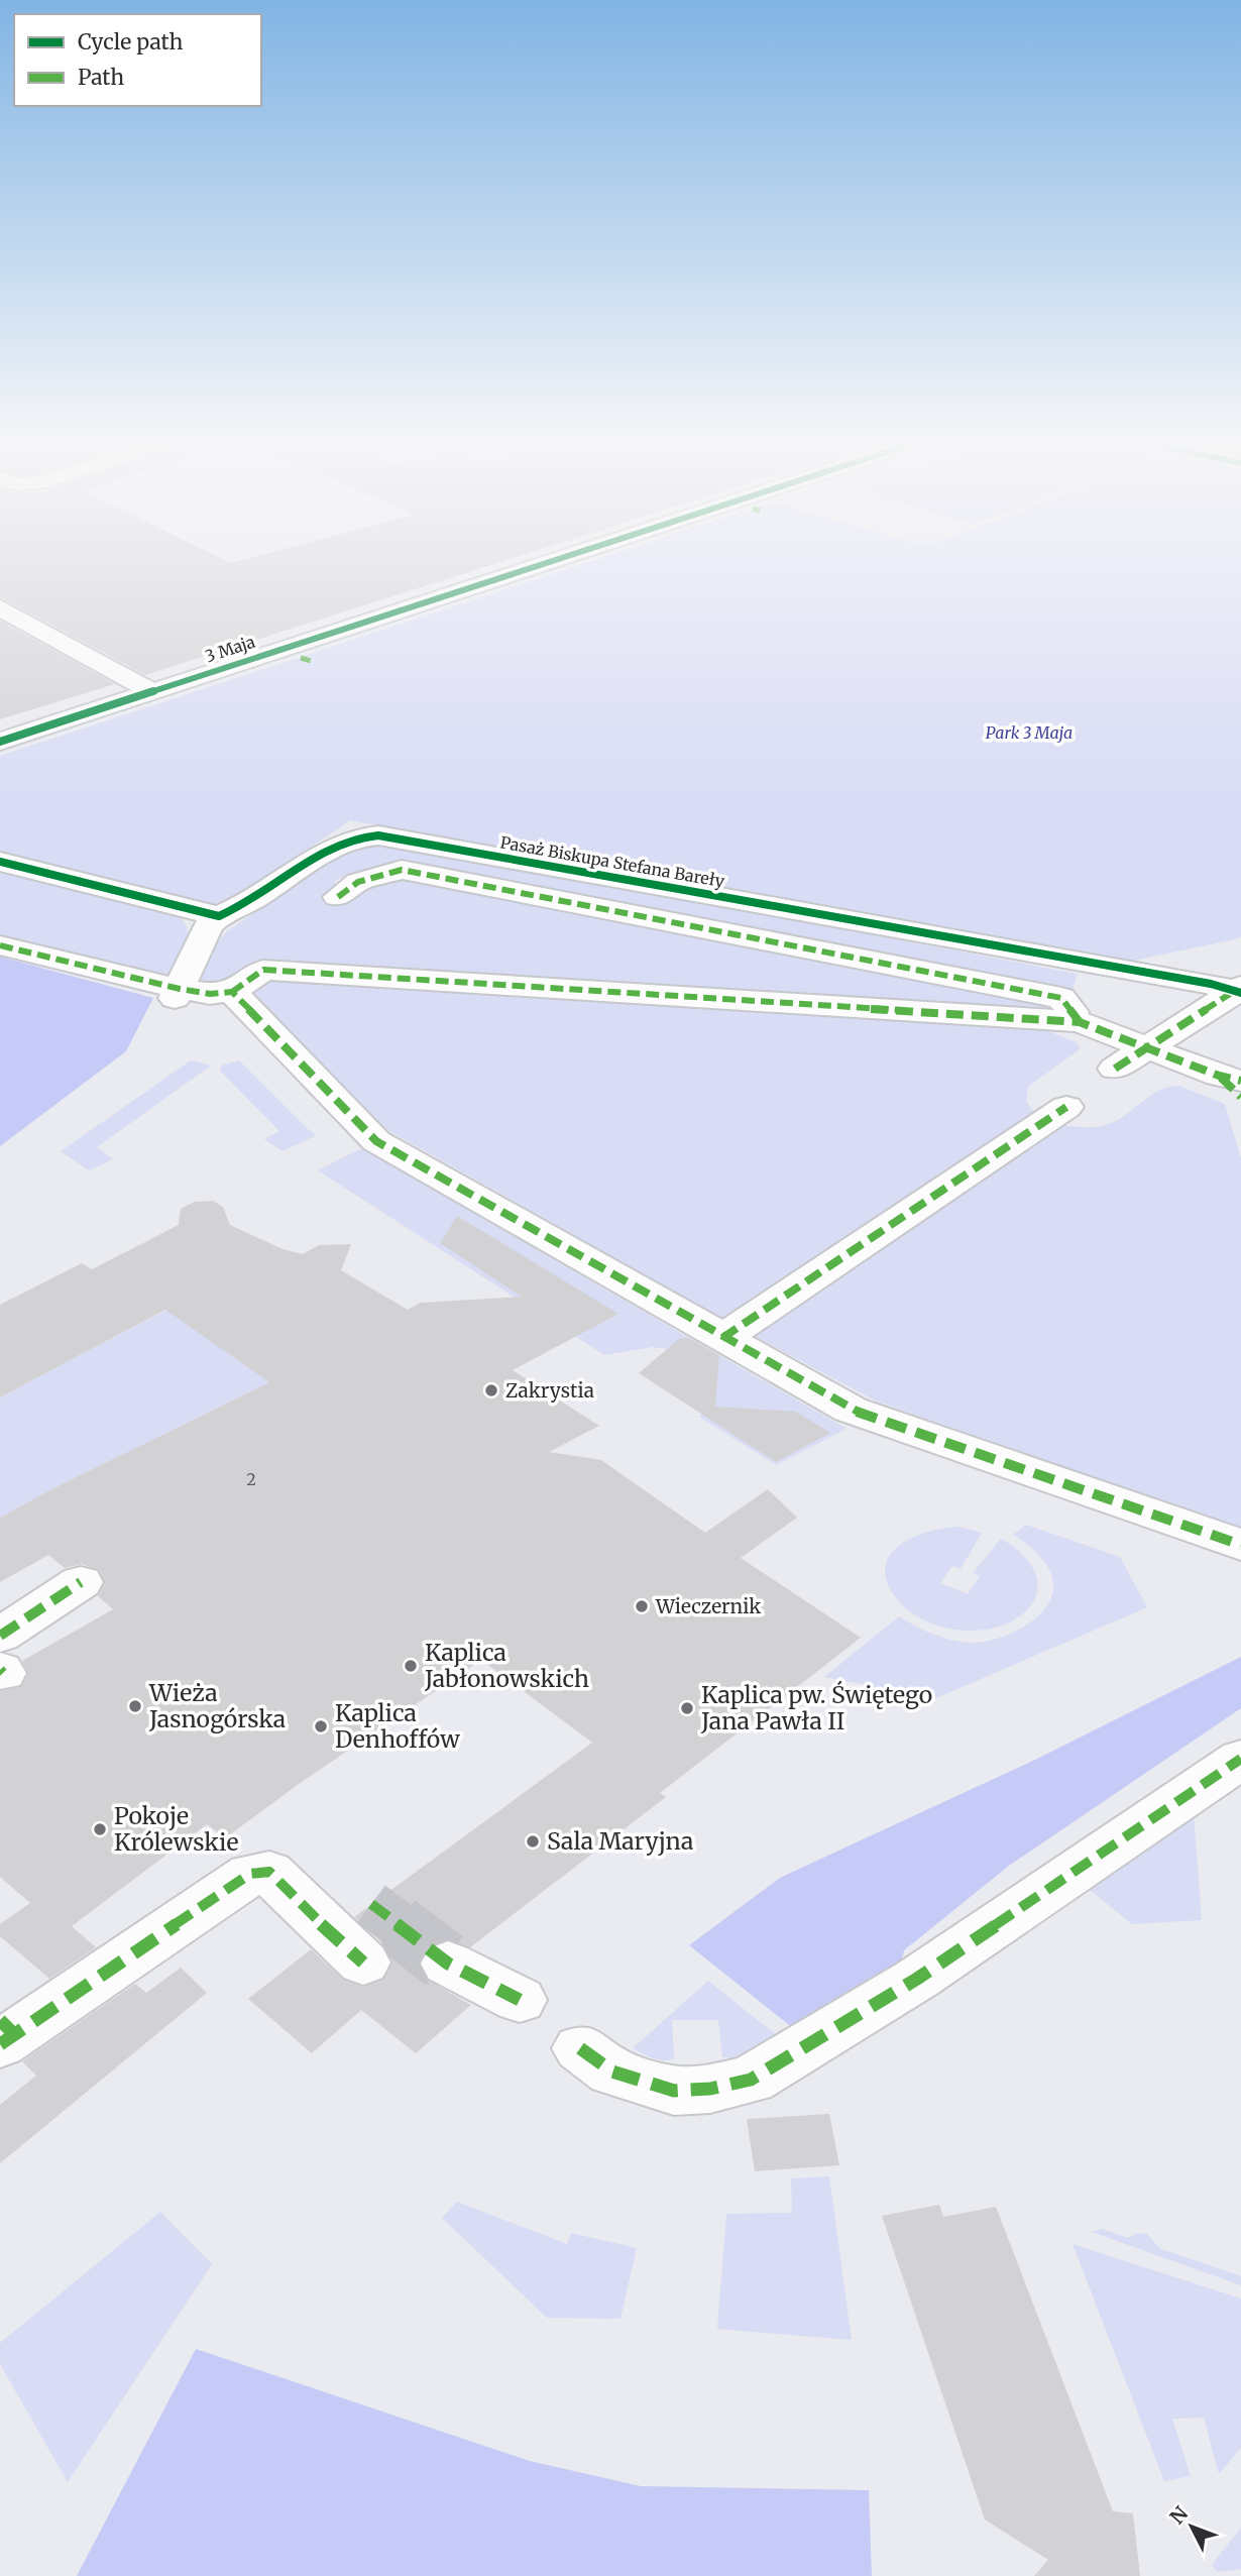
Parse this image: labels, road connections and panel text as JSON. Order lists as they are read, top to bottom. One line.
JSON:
{"streets":{"street":["3 Maja","Pasaż Biskupa Stefana Bareły"]},"parks":["Park 3 Maja"],"places":["Zakrystia","Wieczernik","Kaplica Jabłonowskich","Wieża Jasnogórska","Kaplica pw. Świętego Jana Pawła II","Kaplica Denhoffów","Pokoje Królewskie","Sala Maryjna"],"house_numbers":["2"],"legend":["Cycle path","Path"],"north":"top left"}
